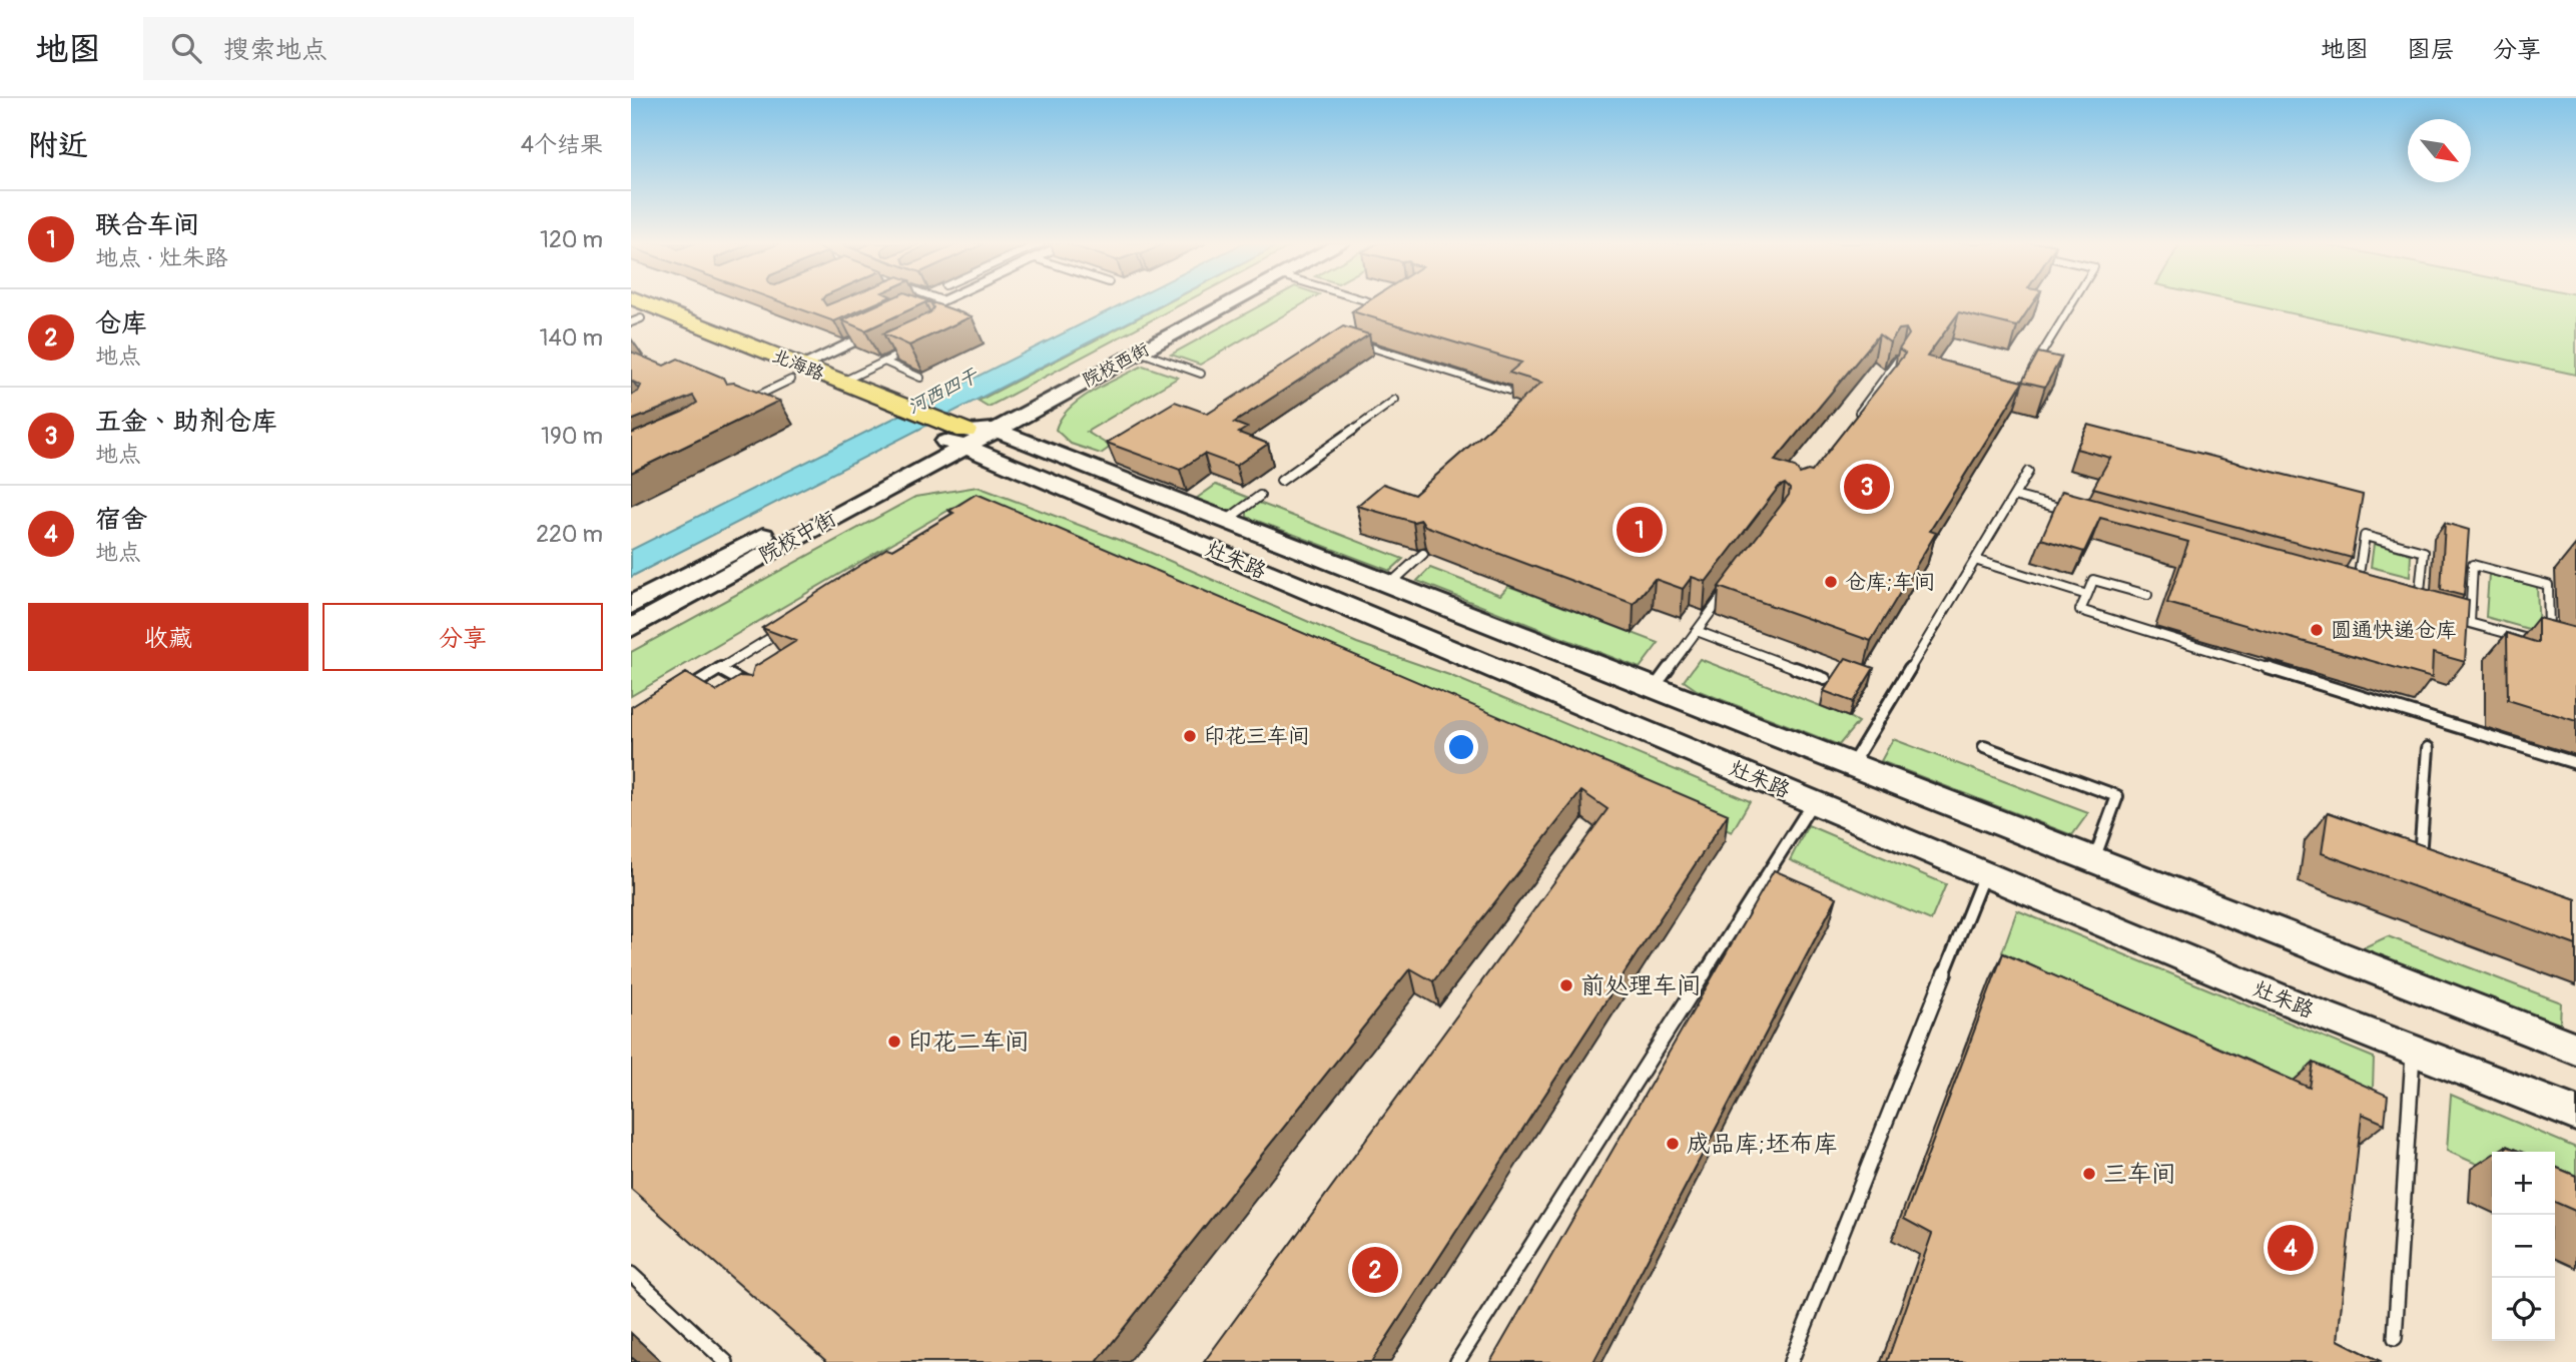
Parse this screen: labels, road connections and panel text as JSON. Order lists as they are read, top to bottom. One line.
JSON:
{"streets":{"main road":["北海路","院校西街","院校中街","灶朱路"]},"crossings":[["北海路","院校西街"],["北海路","院校中街"],["北海路","灶朱路"],["院校西街","院校中街"],["院校西街","灶朱路"],["院校中街","灶朱路"]],"water":["河西四干"],"places":["仓库;车间","圆通快递仓库","印花三车间","前处理车间","印花二车间","成品库;坯布库","三车间"],"north":"bottom right","page":{"header":"地图","search":"搜索地点","nav":["地图","图层","分享"],"heading":["附近","4个结果"],"list":[{"mark":"1","name":"联合车间","note":"地点 · 灶朱路","value":"120 m"},{"mark":"2","name":"仓库","note":"地点","value":"140 m"},{"mark":"3","name":"五金、助剂仓库","note":"地点","value":"190 m"},{"mark":"4","name":"宿舍","note":"地点","value":"220 m"}],"pins":["3","1","4","2"],"buttons":["收藏","分享"],"map_buttons":["+","−"]}}
